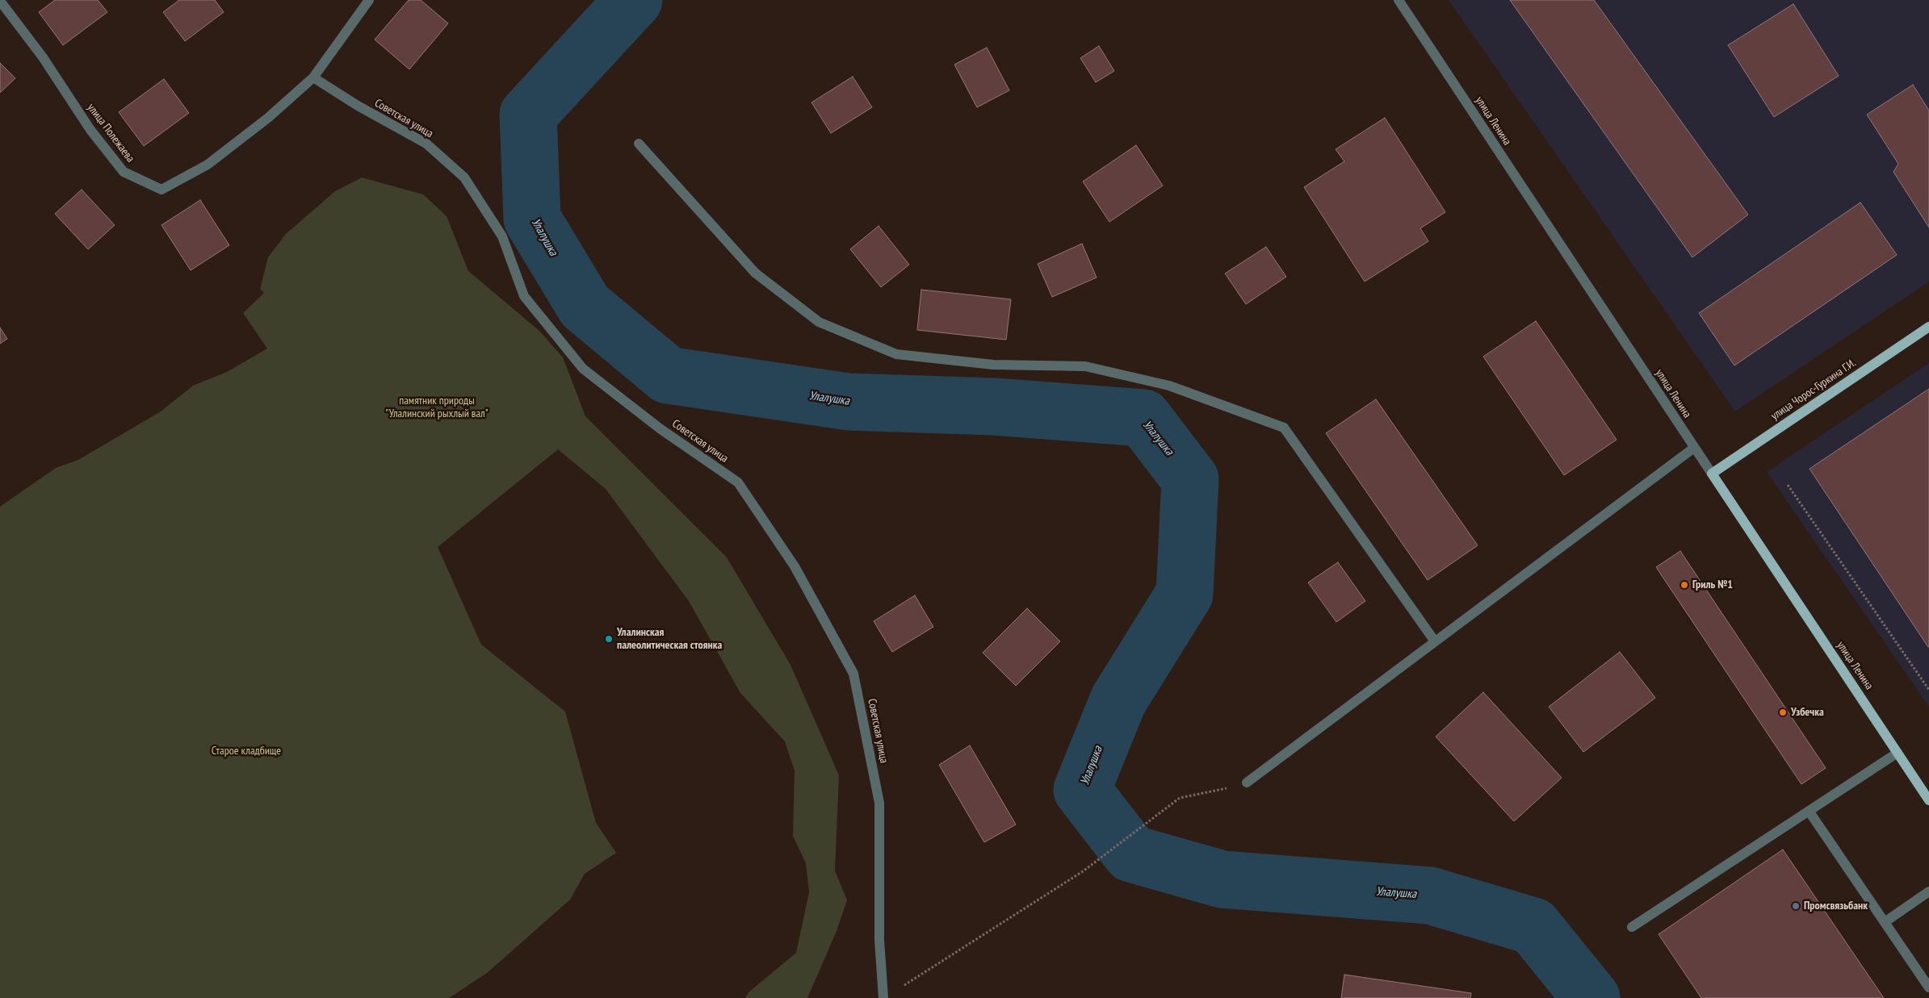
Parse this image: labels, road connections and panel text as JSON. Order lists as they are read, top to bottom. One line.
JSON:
{"streets":{"main road":["улица Ленина","улица Чорос-Гуркина Г.И."],"street":["Советская улица","улица Полежаева"]},"crossings":[["Советская улица","улица Полежаева"],["улица Ленина","улица Чорос-Гуркина Г.И."]],"water":["Улалушка"],"parks":["памятник природы \"Улалинский рыхлый вал\"","Старое кладбище"],"places":["Гриль №1","Улалинская палеолитическая стоянка","Узбечка","Промсвязьбанк"]}
